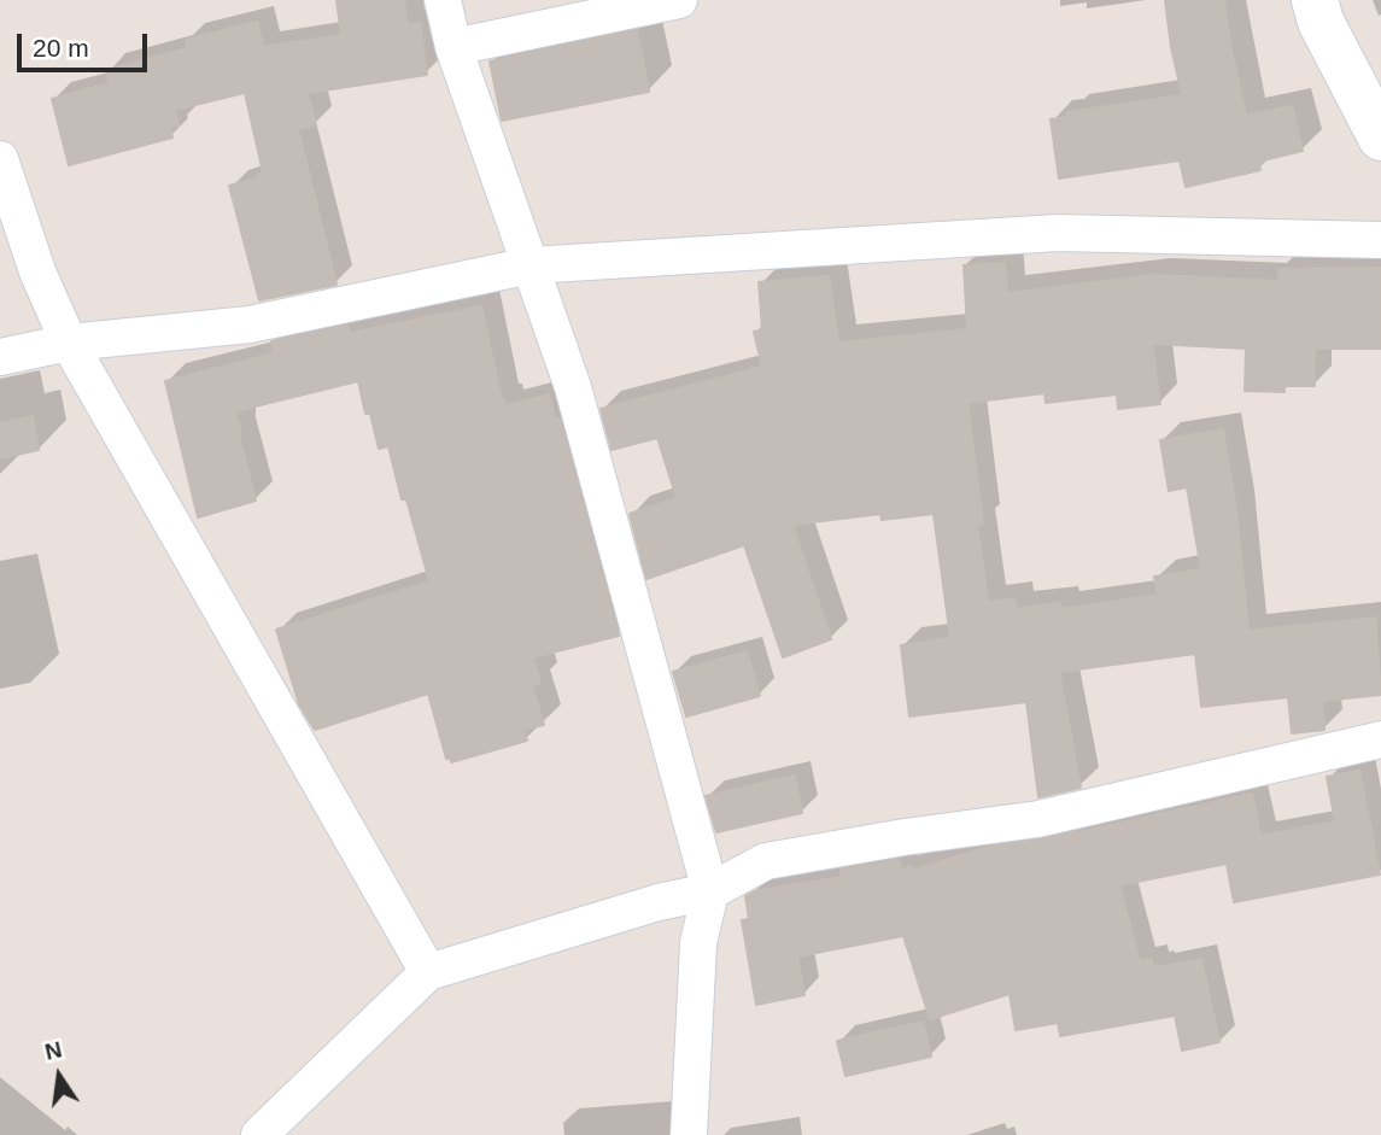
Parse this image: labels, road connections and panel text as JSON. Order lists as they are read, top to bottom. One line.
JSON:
{"scale_bar":"20 m","north":"top"}
